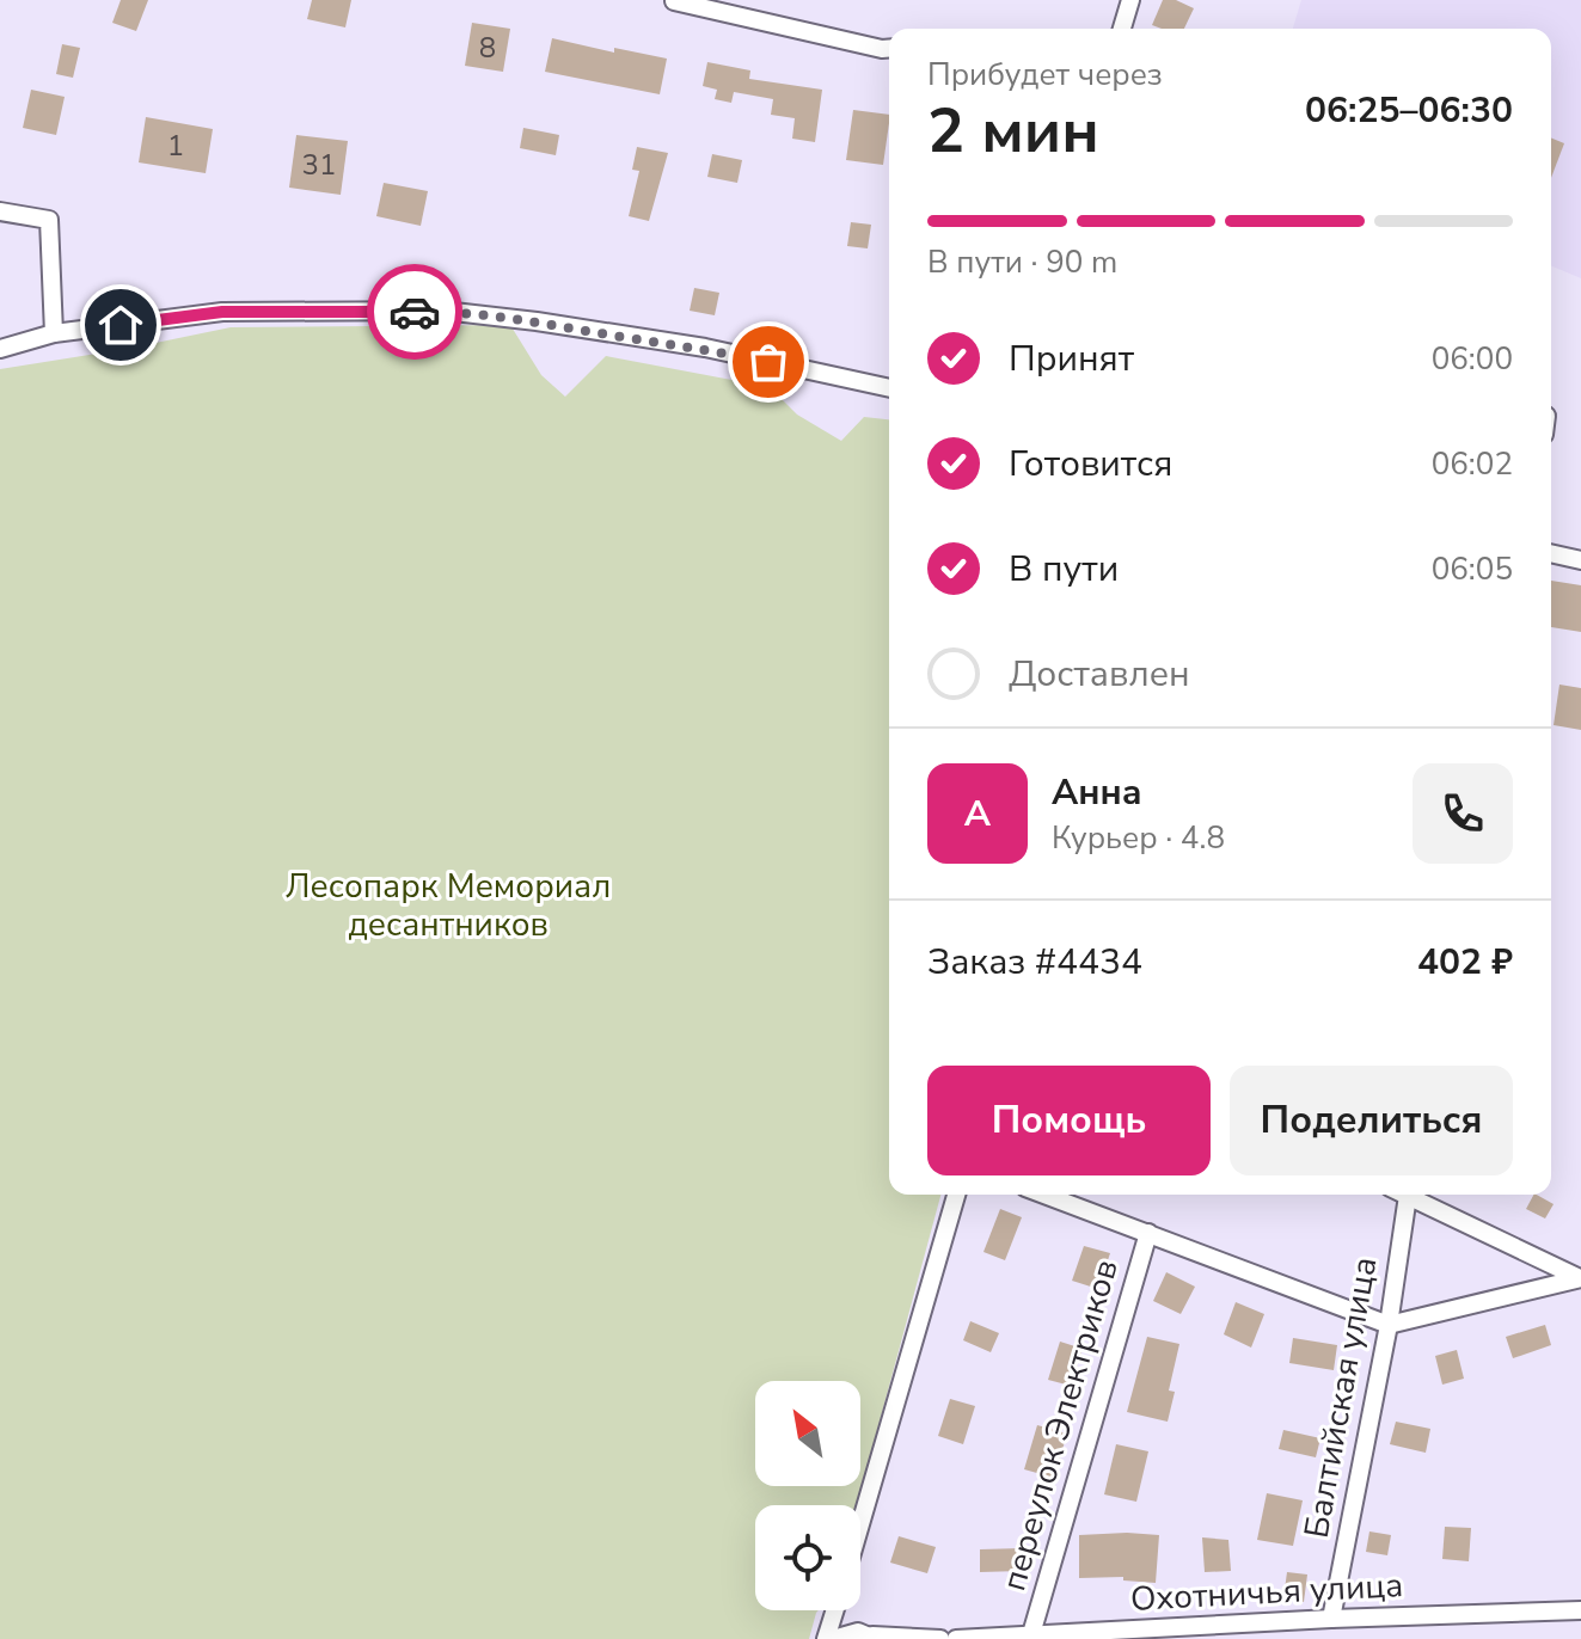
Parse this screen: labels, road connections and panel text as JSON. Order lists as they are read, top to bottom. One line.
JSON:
{"streets":{"street":["Балтийская улица","переулок Электриков","Охотничья улица"]},"crossings":[["Балтийская улица","Охотничья улица"],["переулок Электриков","Охотничья улица"]],"parks":["Лесопарк Мемориал десантников"],"house_numbers":["8","1","31"],"north":"top left","page":{"heading":["2 мин","Прибудет через","06:25–06:30"],"panel":["Анна","Курьер · 4.8","Заказ #4434","402 ₽"],"bar":"В пути · 90 m","list":[["Принят","06:00"],["Готовится","06:02"],["В пути","06:05"],"Доставлен"],"round":"А","buttons":["Помощь","Поделиться"]}}
